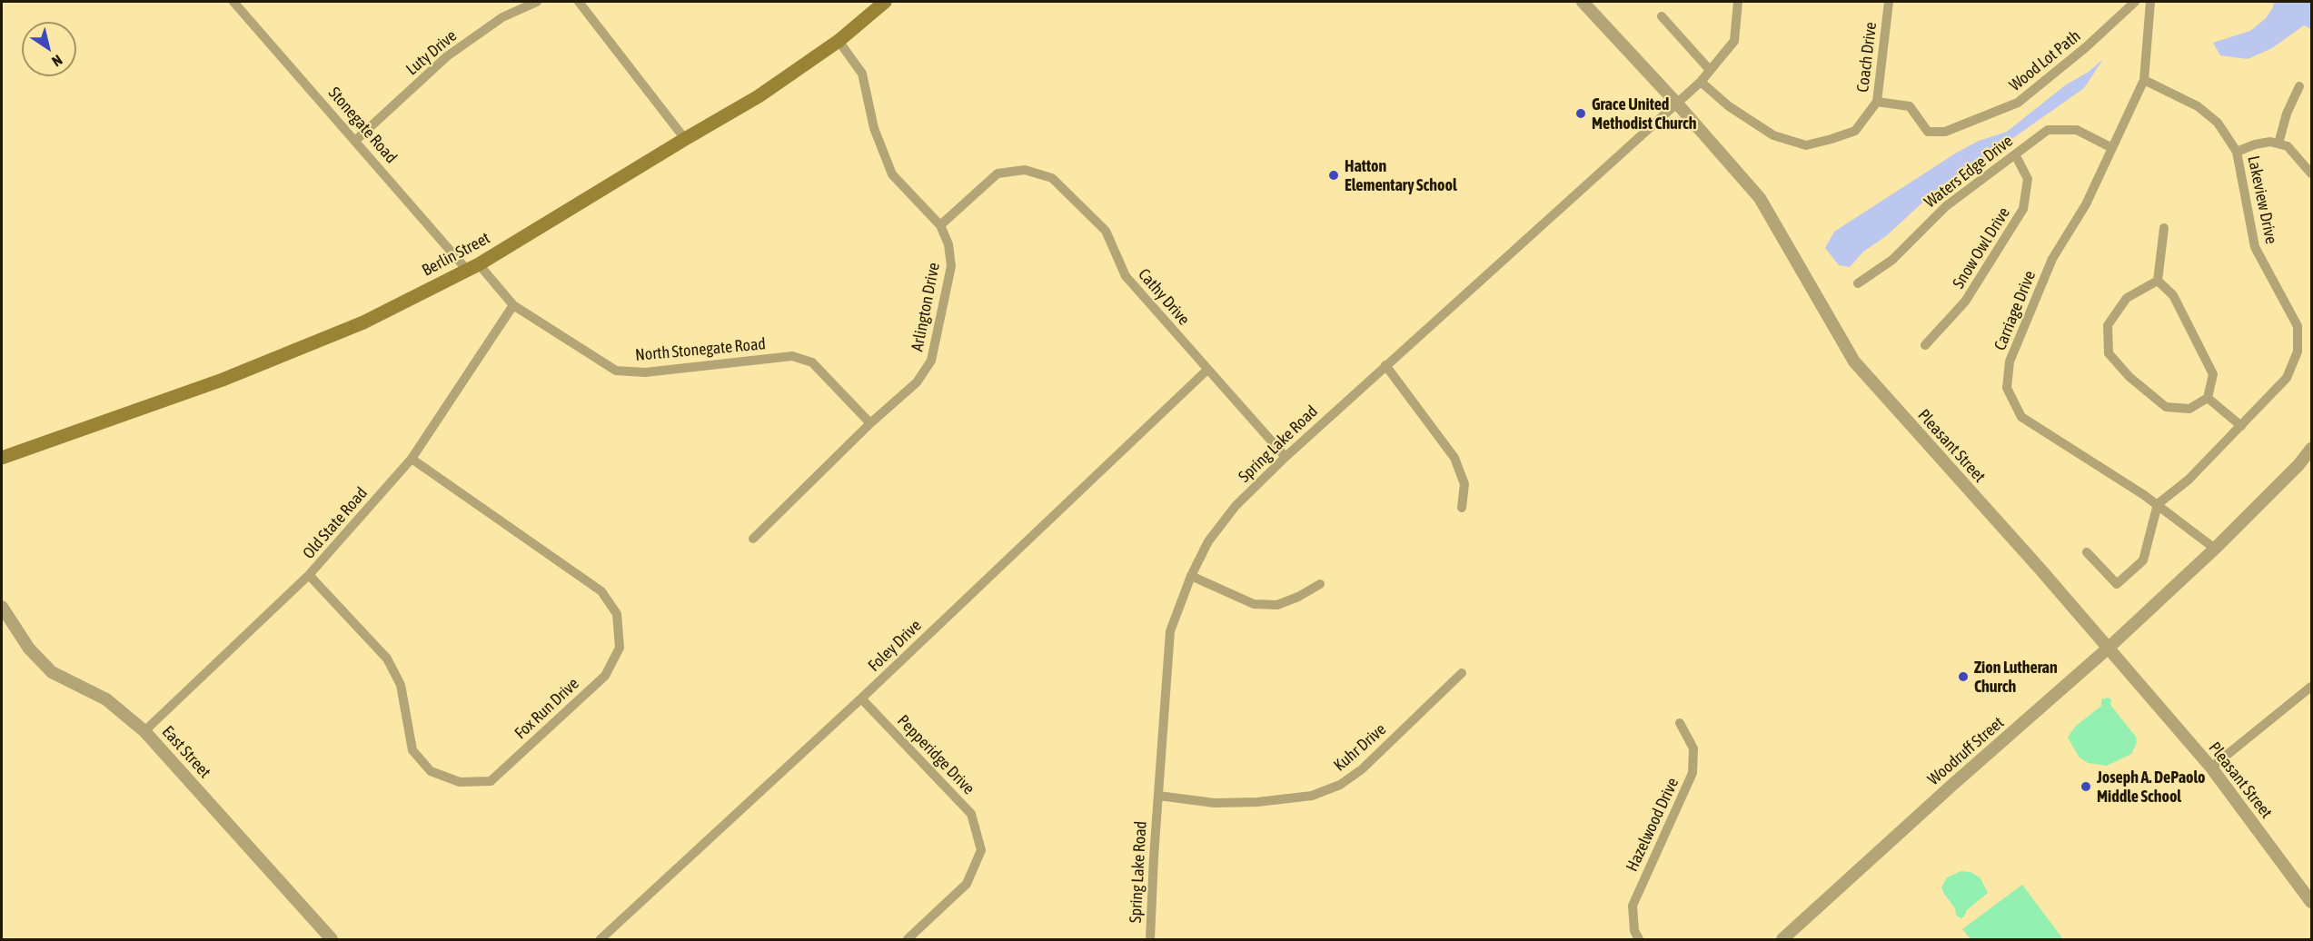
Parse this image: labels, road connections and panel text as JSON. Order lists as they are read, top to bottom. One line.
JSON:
{"streets":{"main road":["Berlin Street"],"street":["Luty Drive","Coach Drive","Wood Lot Path","Stonegate Road","Waters Edge Drive","Lakeview Drive","Snow Owl Drive","Cathy Drive","Arlington Drive","Carriage Drive","North Stonegate Road","Spring Lake Road","Pleasant Street","Old State Road","Foley Drive","Fox Run Drive","Kuhr Drive","Woodruff Street","East Street","Pepperidge Drive","Hazelwood Drive"]},"crossings":[["Luty Drive","Stonegate Road"],["Coach Drive","Wood Lot Path"],["Coach Drive","Spring Lake Road"],["Stonegate Road","Berlin Street"],["Stonegate Road","North Stonegate Road"],["Waters Edge Drive","Snow Owl Drive"],["Waters Edge Drive","Carriage Drive"],["Lakeview Drive","Carriage Drive"],["Berlin Street","Arlington Drive"],["Berlin Street","North Stonegate Road"],["Cathy Drive","Arlington Drive"],["Cathy Drive","Spring Lake Road"],["Cathy Drive","Foley Drive"],["Arlington Drive","North Stonegate Road"],["Carriage Drive","Woodruff Street"],["North Stonegate Road","Old State Road"],["Spring Lake Road","Pleasant Street"],["Spring Lake Road","Kuhr Drive"],["Pleasant Street","Woodruff Street"],["Old State Road","Fox Run Drive"],["Old State Road","East Street"],["Foley Drive","Pepperidge Drive"]],"places":["Grace United Methodist Church","Hatton Elementary School","Zion Lutheran Church","Joseph A. DePaolo Middle School"],"north":"bottom right"}
